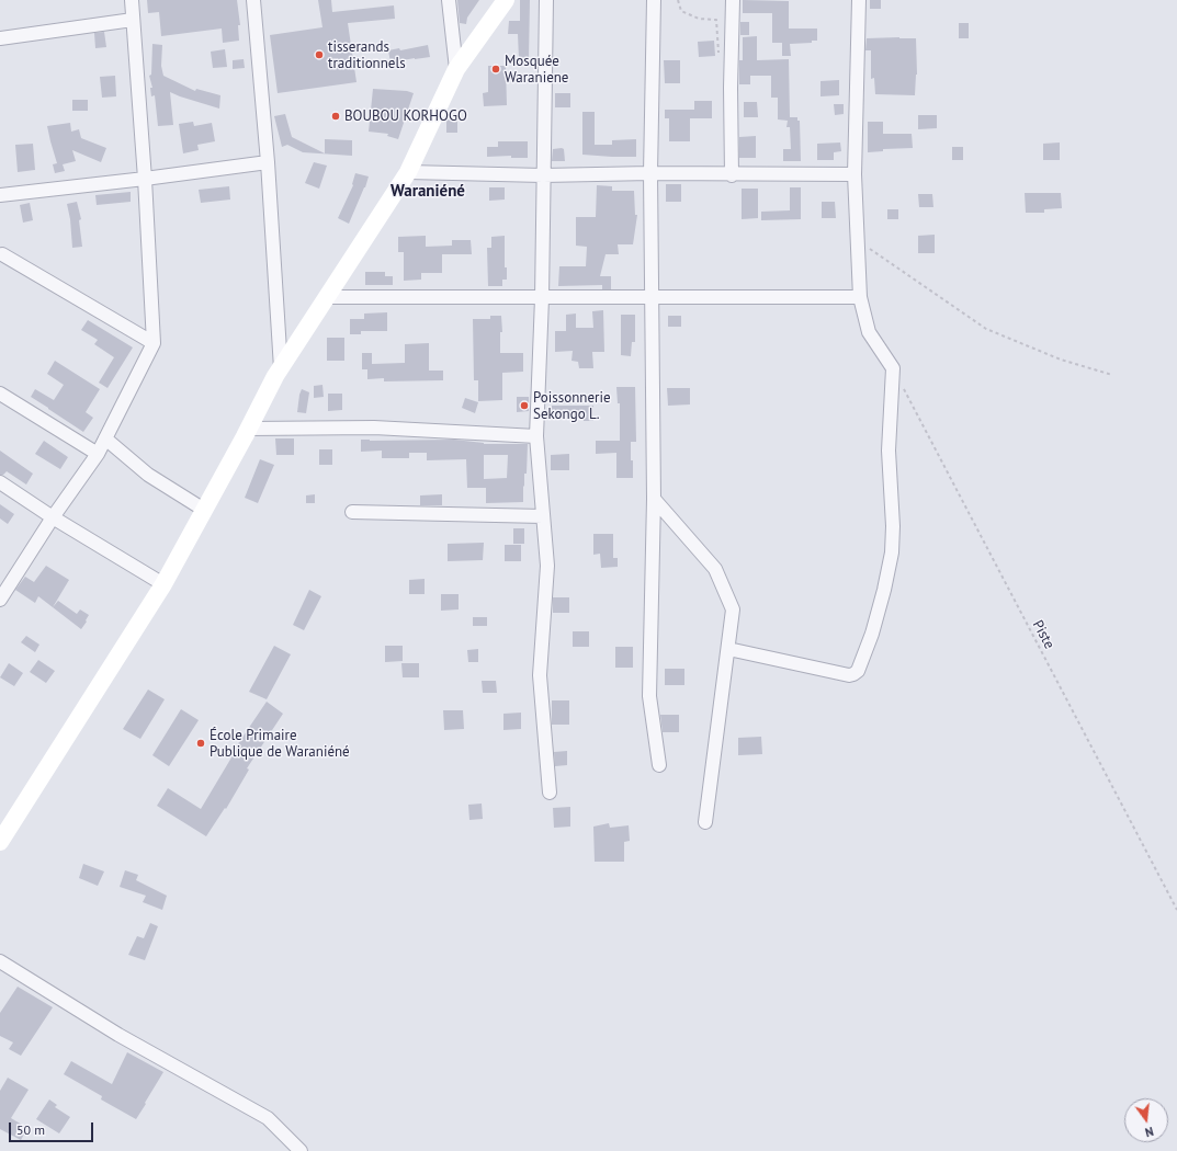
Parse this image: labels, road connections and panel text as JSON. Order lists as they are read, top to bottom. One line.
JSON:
{"streets":{"path":["Piste"]},"districts":["Waraniéné"],"places":["tisserands traditionnels","Mosquée Waraniene","BOUBOU KORHOGO","Poissonnerie Sekongo L.","École Primaire Publique de Waraniéné"],"scale_bar":"50 m","north":"bottom"}
